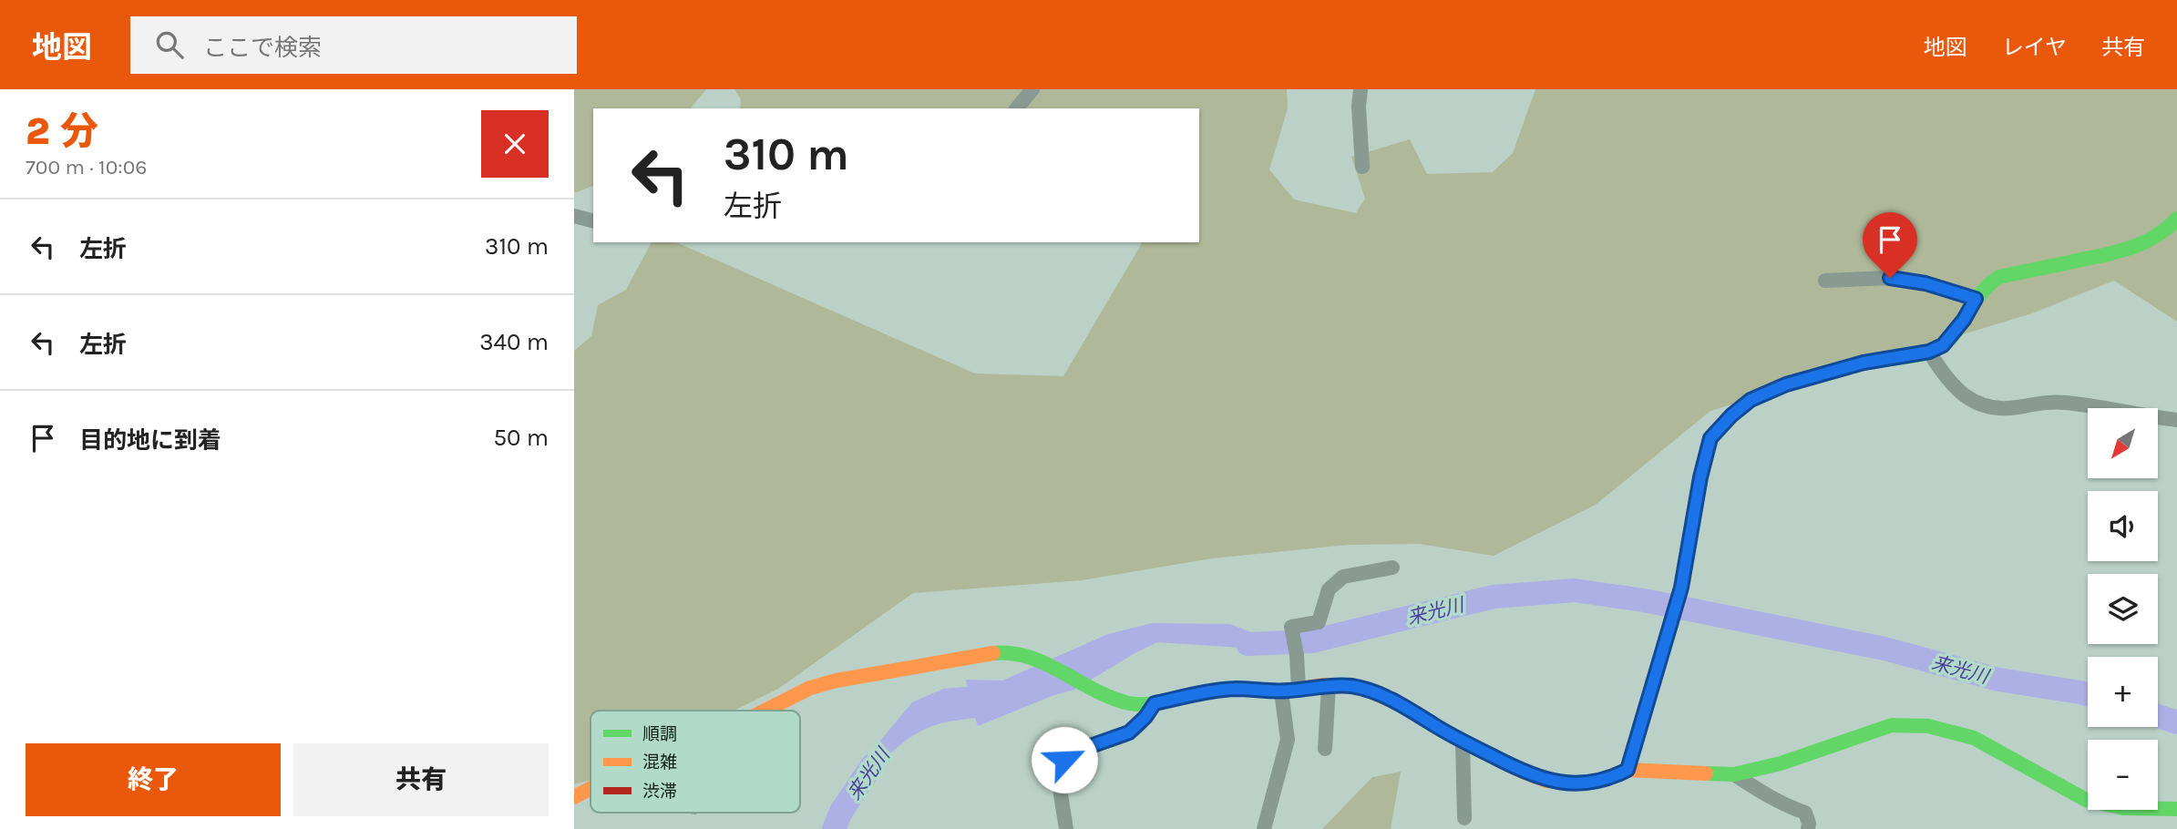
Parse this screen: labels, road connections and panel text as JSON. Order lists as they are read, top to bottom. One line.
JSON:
{"water":["来光川"],"legend":["順調","混雑","渋滞"],"north":"bottom left","page":{"header":"地図","search":"ここで検索","nav":["地図","レイヤ","共有"],"heading":["2 分","700 m · 10:06"],"turn":["310 m","左折"],"list":[{"name":"左折","value":"310 m"},{"name":"左折","value":"340 m"},{"name":"目的地に到着","value":"50 m"}],"map_buttons":["+","−"],"buttons":["終了","共有"]}}
